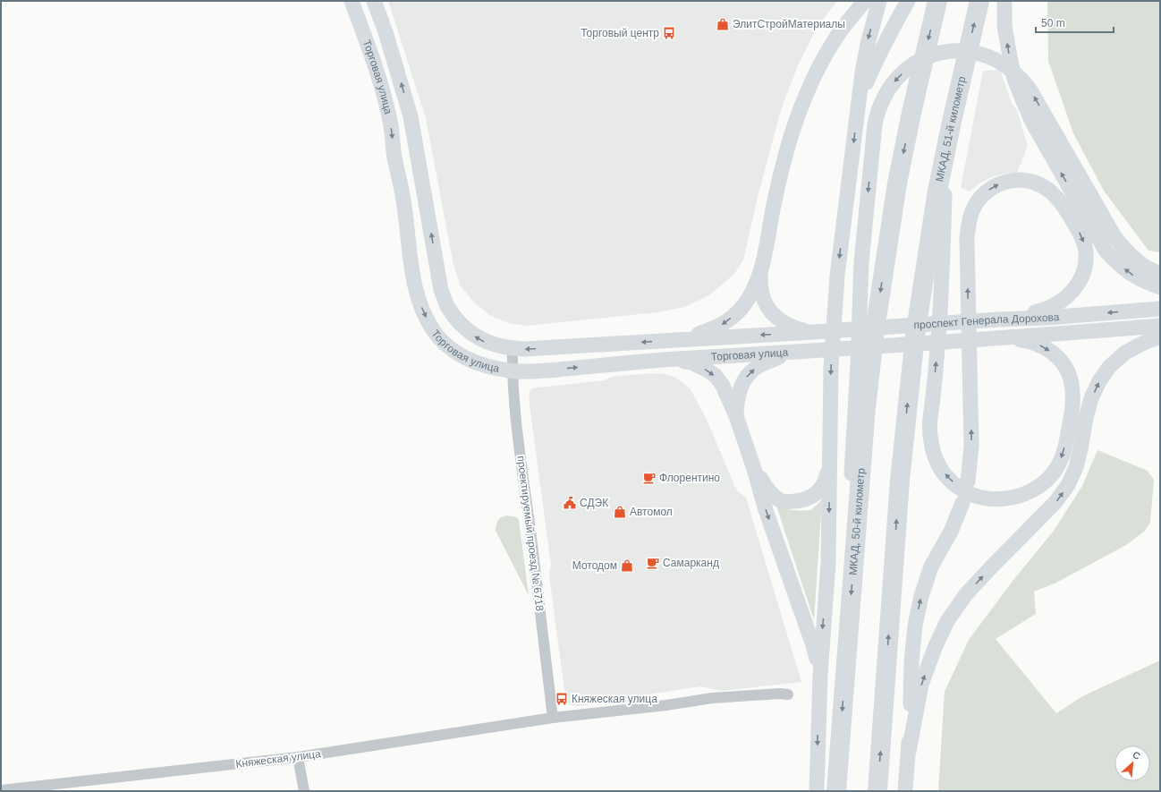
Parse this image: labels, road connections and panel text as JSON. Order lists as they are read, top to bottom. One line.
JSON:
{"streets":{"highway":["МКАД, 51-й километр","МКАД, 50-й километр"],"street":["Торговая улица","проспект Генерала Дорохова","проектируемый проезд № 6718","Княжеская улица"]},"crossings":[["Торговая улица","проспект Генерала Дорохова"],["Торговая улица","проектируемый проезд № 6718"],["проектируемый проезд № 6718","Княжеская улица"]],"one_way":["МКАД, 51-й километр","МКАД, 50-й километр"],"places":{"shop":["ЭлитСтройМатериалы","Автомол","Мотодом"],"bus stop":["Торговый центр","Княжеская улица"],"cafe":["Флорентино","Самарканд"],"public building":["СДЭК"]},"scale_bar":"50 m","north":"top right"}
